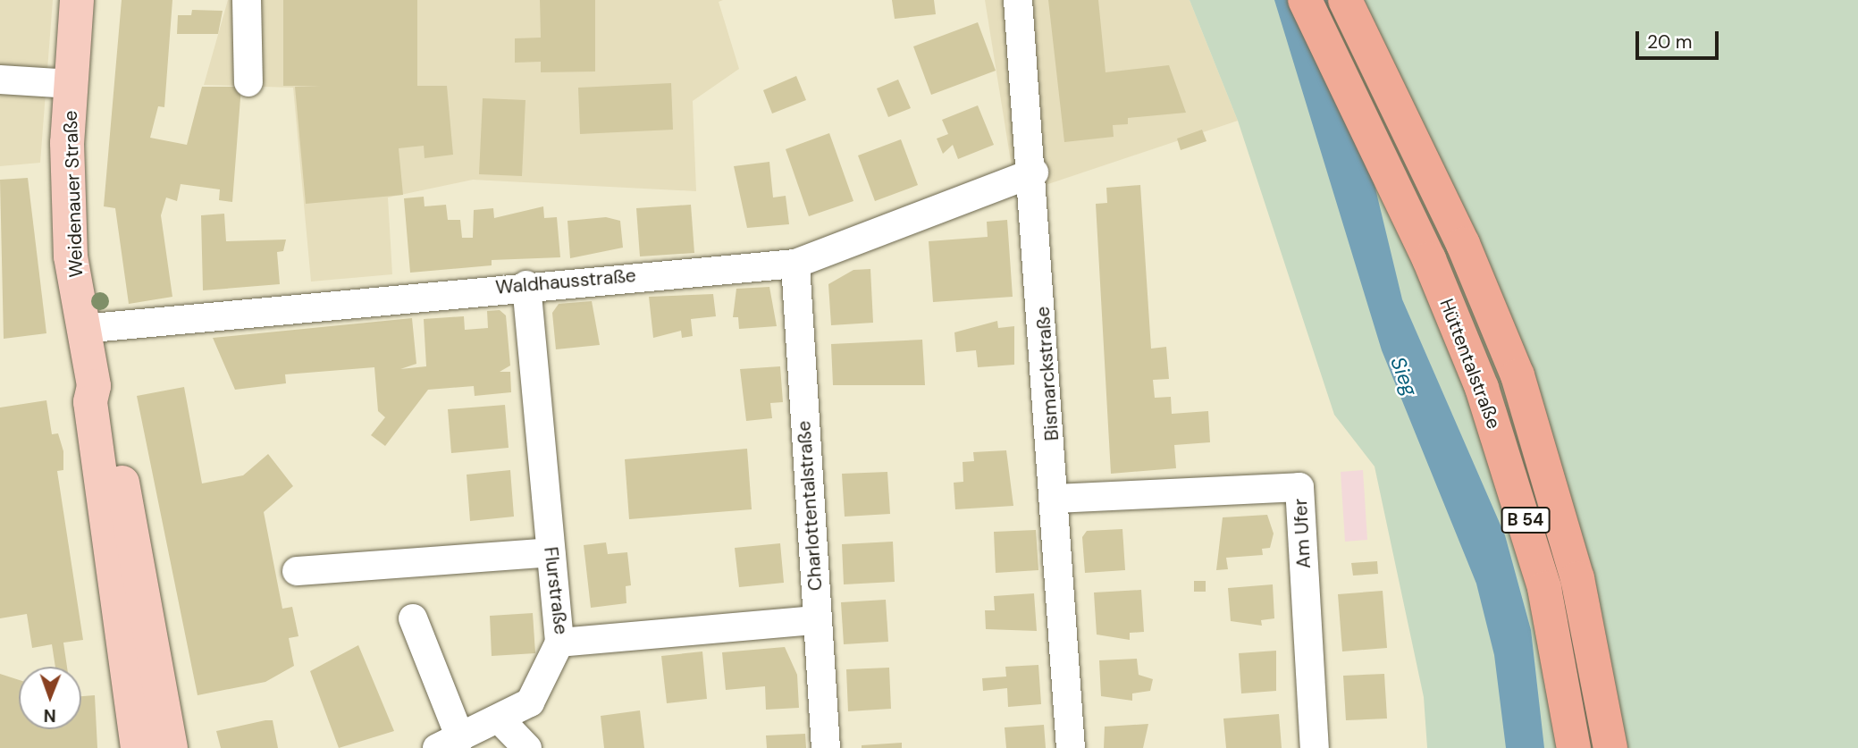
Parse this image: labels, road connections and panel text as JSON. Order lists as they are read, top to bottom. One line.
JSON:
{"streets":{"highway":["Hüttentalstraße","B 54"],"main road":["Weidenauer Straße"],"street":["Waldhausstraße","Bismarckstraße","Charlottentalstraße","Am Ufer","Flurstraße"]},"crossings":[["Weidenauer Straße","Waldhausstraße"],["Waldhausstraße","Bismarckstraße"],["Waldhausstraße","Charlottentalstraße"],["Waldhausstraße","Flurstraße"],["Bismarckstraße","Am Ufer"],["Charlottentalstraße","Flurstraße"]],"water":["Sieg"],"scale_bar":"20 m","north":"bottom"}
